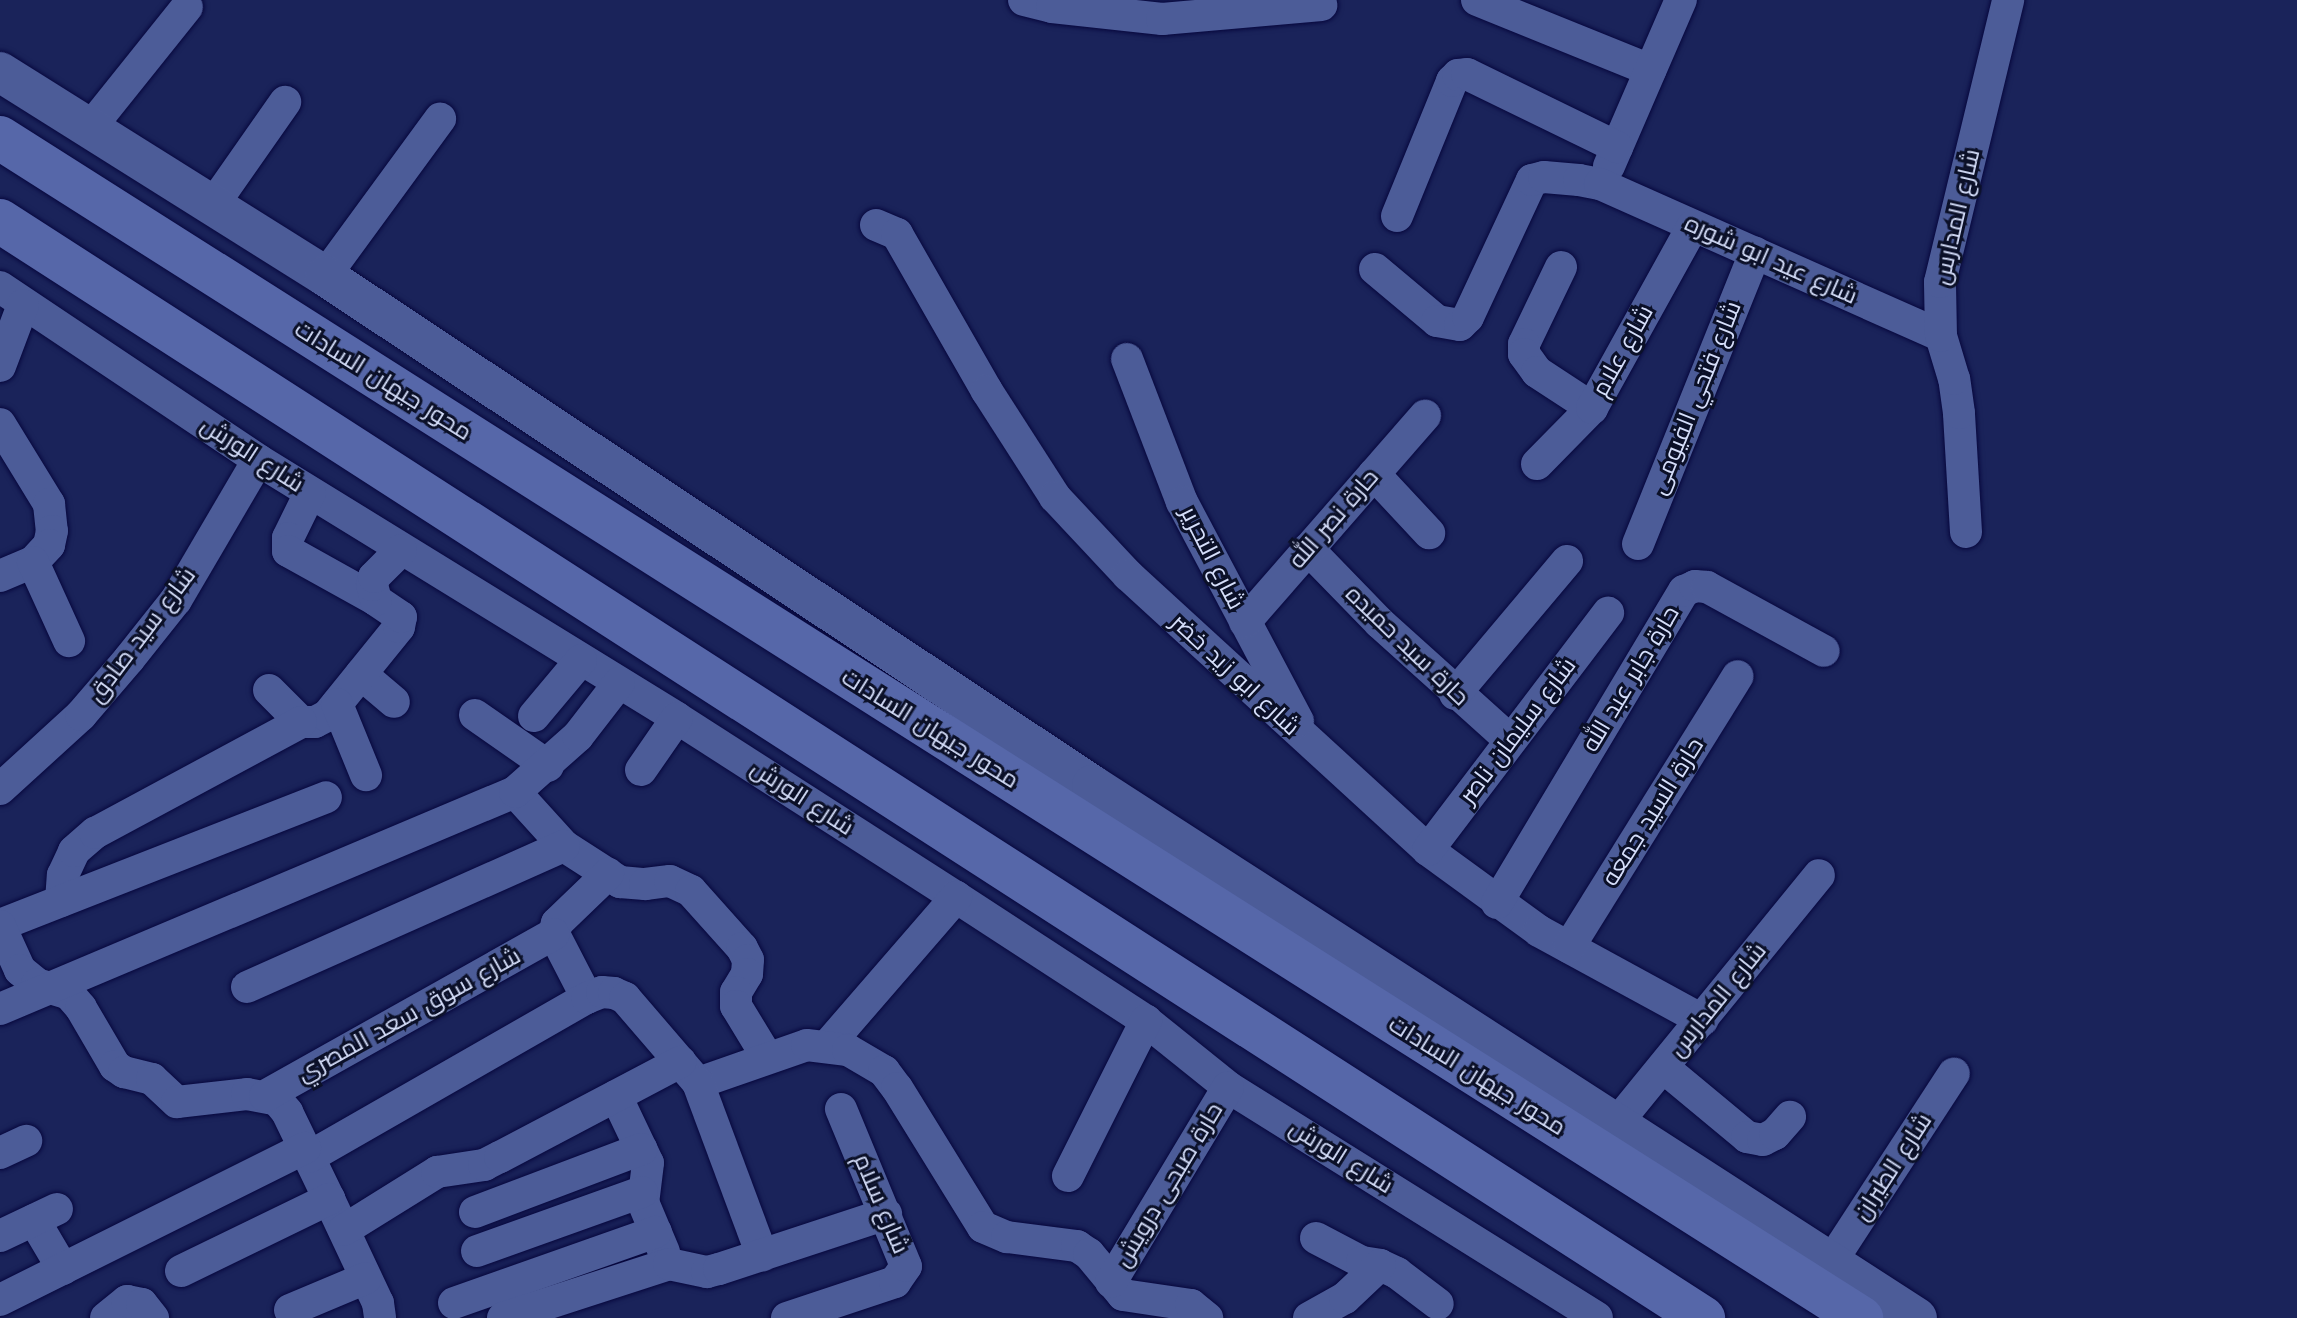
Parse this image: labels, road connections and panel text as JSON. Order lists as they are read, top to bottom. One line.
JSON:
{"streets":{"main road":["محور جيهان السادات"],"street":["شارع المدارس","شارع عيد ابو شوره","شارع علام","شارع فتحي الفيومى","شارع الورش","حارة نصر الله","شارع التحرير","شارع سيد صادق","حارة سيد حميده","شارع ابو زيد خضر","حارة جابر عبد الله","شارع سليمان ناصر","حارة السيد جمعه","شارع سوق سعد المصري","شارع الطيران","حارة صبحى درويش","شارع سلام"]},"crossings":[["شارع المدارس","شارع عيد ابو شوره"],["شارع المدارس","شارع ابو زيد خضر"],["شارع عيد ابو شوره","شارع علام"],["شارع عيد ابو شوره","شارع فتحي الفيومى"],["شارع الورش","شارع سيد صادق"],["شارع الورش","حارة صبحى درويش"],["حارة نصر الله","شارع التحرير"],["حارة نصر الله","حارة سيد حميده"],["شارع التحرير","شارع ابو زيد خضر"],["حارة سيد حميده","شارع سليمان ناصر"],["شارع ابو زيد خضر","حارة جابر عبد الله"],["شارع ابو زيد خضر","شارع سليمان ناصر"],["شارع ابو زيد خضر","حارة السيد جمعه"]]}
